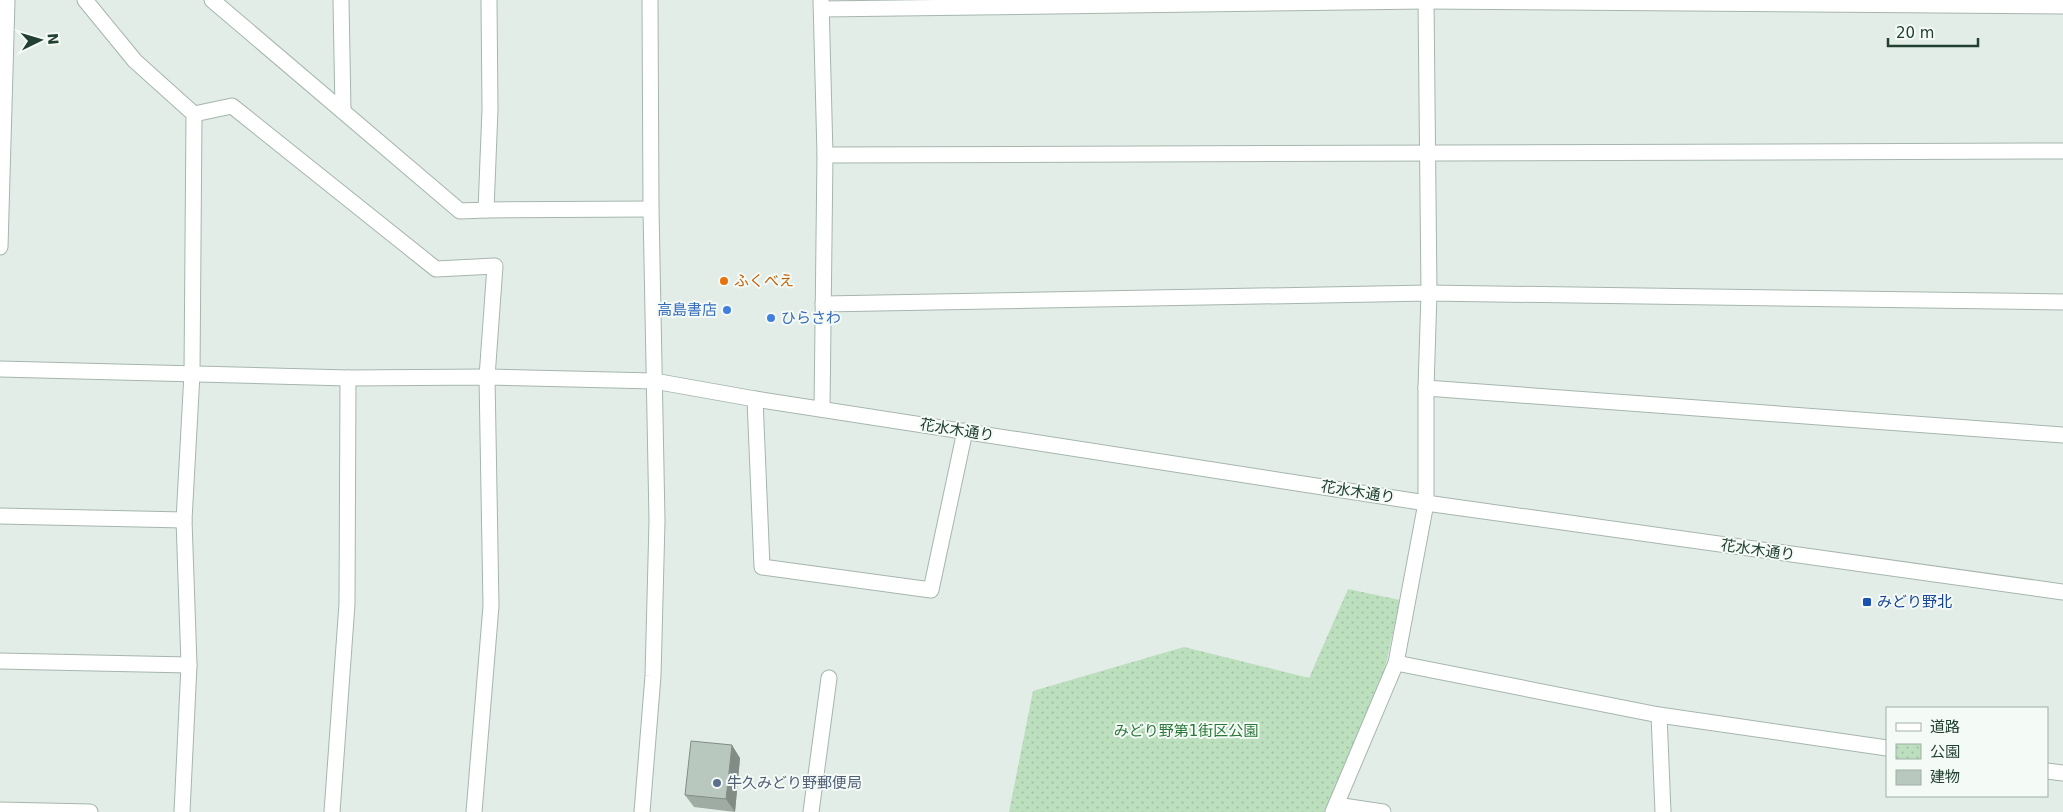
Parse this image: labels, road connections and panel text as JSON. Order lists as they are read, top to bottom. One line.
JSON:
{"streets":{"street":["花水木通り"]},"parks":["みどり野第1街区公園"],"places":{"other":["ふくべえ","高島書店","ひらさわ","牛久みどり野郵便局"],"transit":["みどり野北"]},"legend":["道路","公園","建物"],"scale_bar":"20 m","north":"right"}
